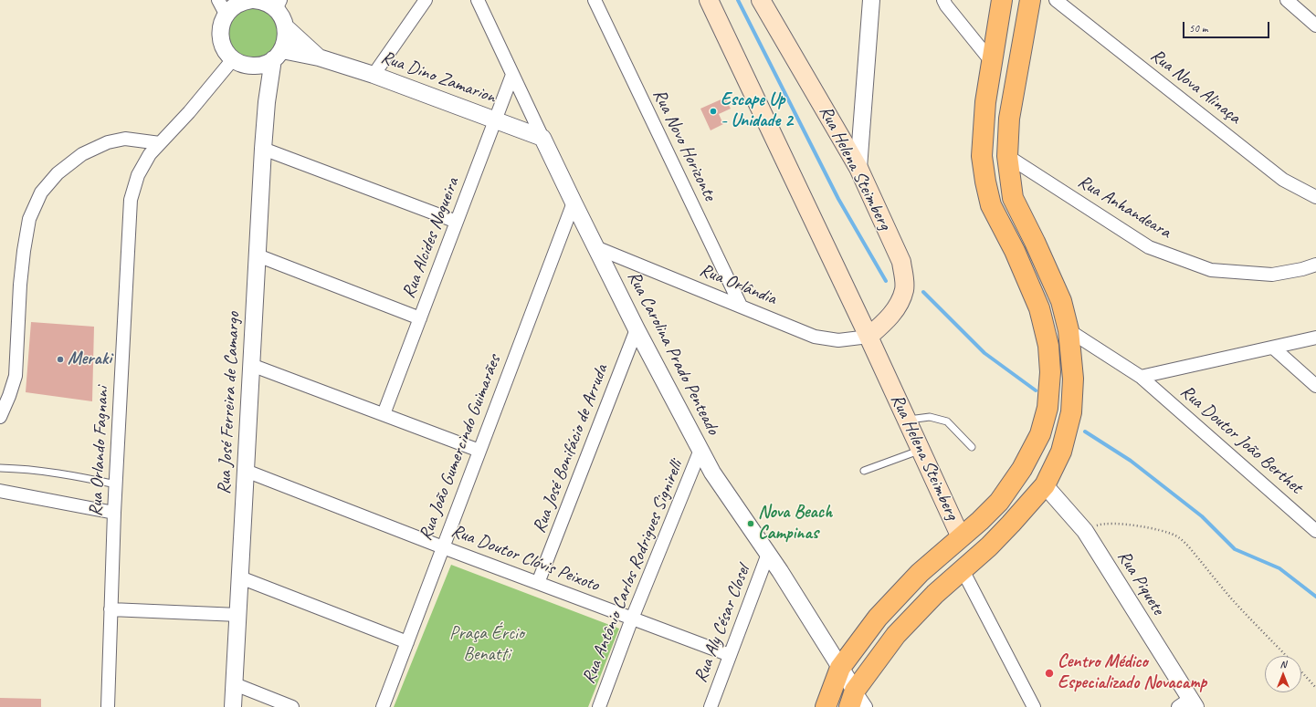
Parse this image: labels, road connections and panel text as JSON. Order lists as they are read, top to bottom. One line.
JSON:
{"streets":{"main road":["Rua Helena Steimberg"],"street":["Rua Dino Zamarion","Rua Nova Alinaça","Rua Novo Horizonte","Rua Anhandeara","Rua Alcides Nogueira","Rua Orlândia","Rua Carolina Prado Penteado","Rua José Ferreira de Camargo","Rua Doutor João Berthet","Rua João Gumercindo Guimarães","Rua José Bonifácio de Arruda","Rua Orlando Fagnani","Rua Doutor Clóvis Peixoto","Rua Antônio Carlos Rodrigues Signirelli","Rua Piquete","Rua Aly César Closel"]},"crossings":[["Rua Dino Zamarion","Rua Alcides Nogueira"],["Rua Dino Zamarion","Rua Carolina Prado Penteado"],["Rua Dino Zamarion","Rua José Ferreira de Camargo"],["Rua Dino Zamarion","Rua Orlando Fagnani"],["Rua Novo Horizonte","Rua Orlândia"],["Rua Helena Steimberg","Rua Orlândia"],["Rua Alcides Nogueira","Rua Carolina Prado Penteado"],["Rua Orlândia","Rua Carolina Prado Penteado"],["Rua Carolina Prado Penteado","Rua João Gumercindo Guimarães"],["Rua Carolina Prado Penteado","Rua José Bonifácio de Arruda"],["Rua Carolina Prado Penteado","Rua Antônio Carlos Rodrigues Signirelli"],["Rua Carolina Prado Penteado","Rua Aly César Closel"],["Rua José Ferreira de Camargo","Rua Orlando Fagnani"],["Rua José Ferreira de Camargo","Rua Doutor Clóvis Peixoto"],["Rua João Gumercindo Guimarães","Rua Doutor Clóvis Peixoto"],["Rua José Bonifácio de Arruda","Rua Doutor Clóvis Peixoto"],["Rua Doutor Clóvis Peixoto","Rua Antônio Carlos Rodrigues Signirelli"],["Rua Doutor Clóvis Peixoto","Rua Aly César Closel"]],"parks":["Praça Ércio Benatti"],"places":["Escape Up - Unidade 2","Meraki","Nova Beach Campinas","Centro Médico Especializado Novacamp"],"scale_bar":"50 m","north":"top"}
